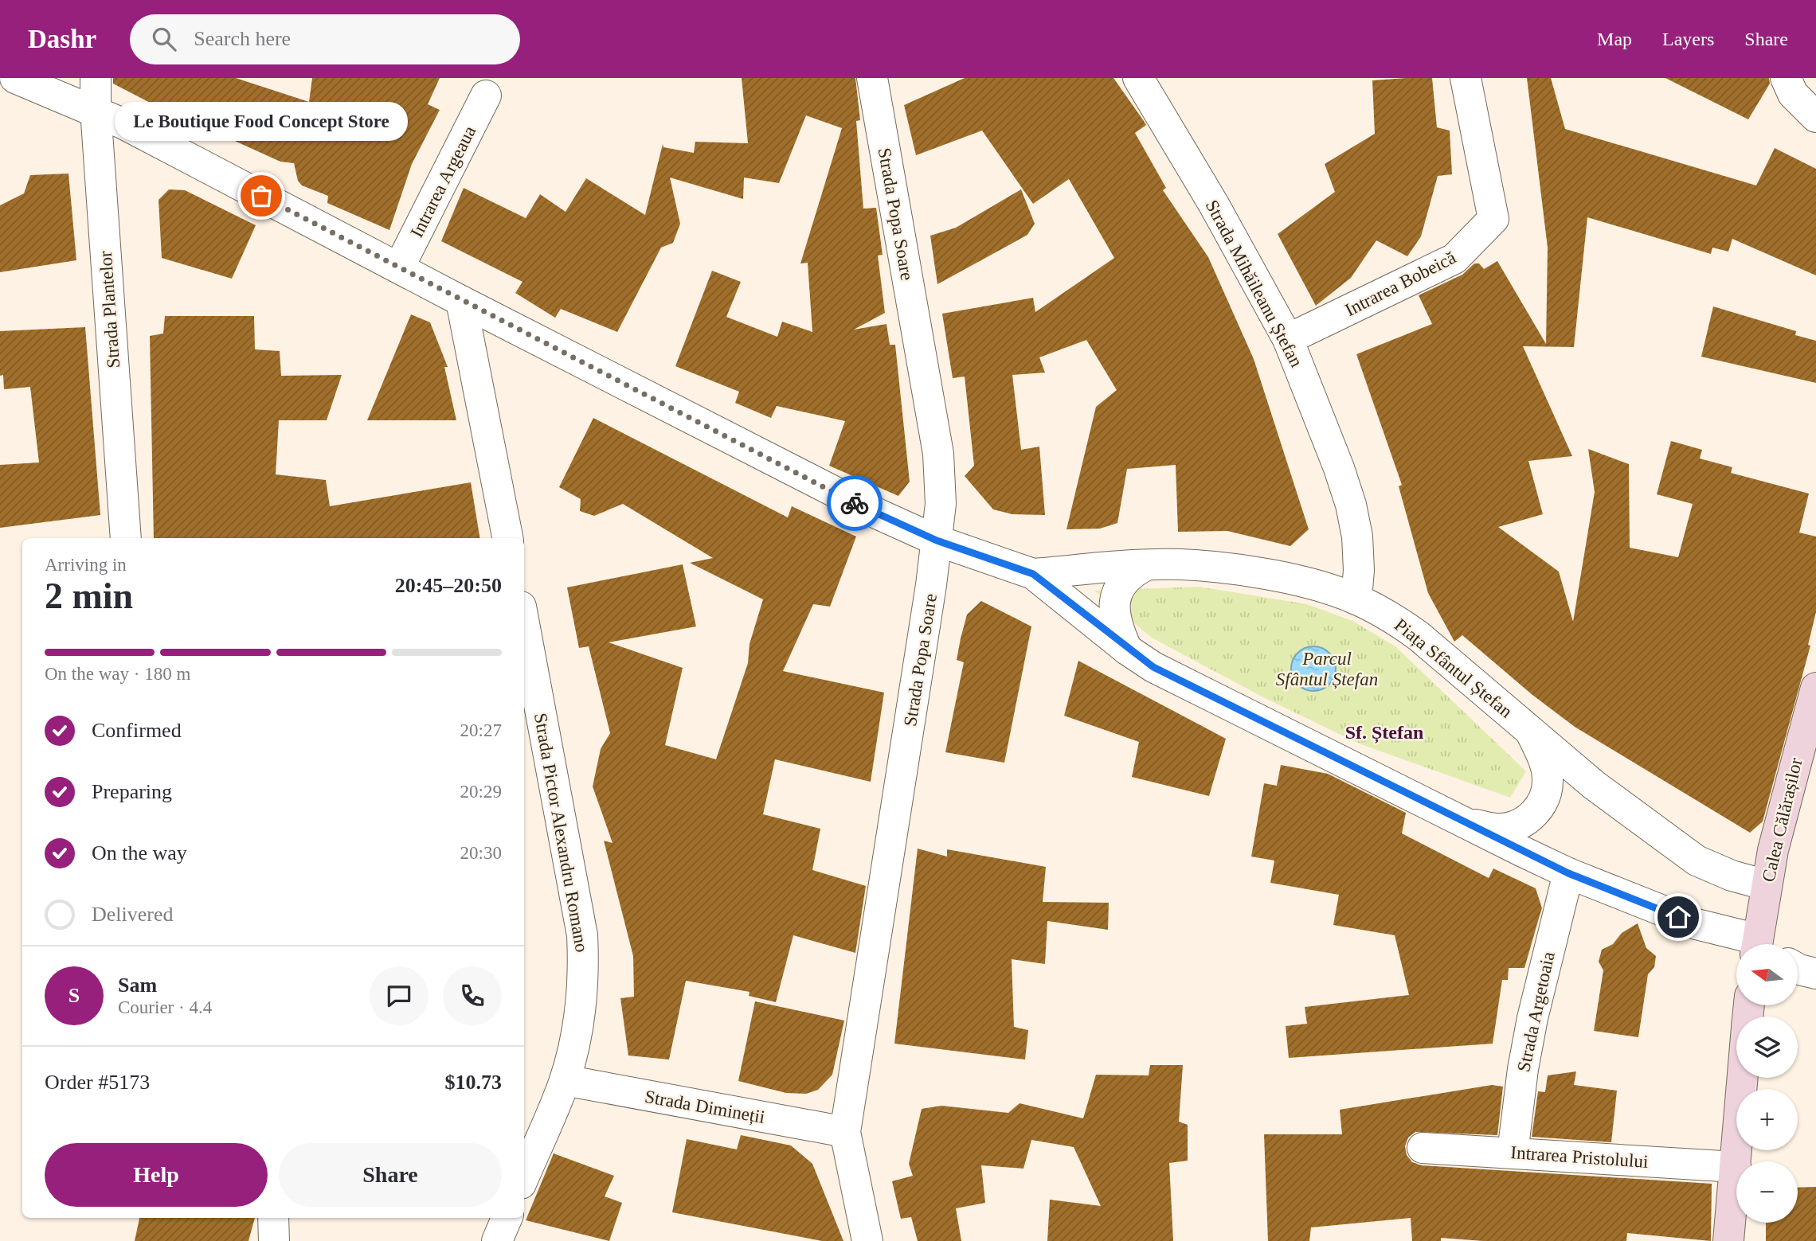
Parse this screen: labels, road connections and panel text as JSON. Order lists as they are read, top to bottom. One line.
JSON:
{"streets":{"main road":["Calea Călărașilor"],"street":["Intrarea Argeaua","Strada Popa Soare","Strada Mihăileanu Ștefan","Intrarea Bobeică","Strada Plantelor","Piața Sfântul Ștefan","Strada Pictor Alexandru Romano","Strada Argetoaia","Strada Dimineții","Intrarea Pristolului"]},"crossings":[["Intrarea Argeaua","Piața Sfântul Ștefan"],["Strada Popa Soare","Piața Sfântul Ștefan"],["Strada Popa Soare","Strada Dimineții"],["Strada Mihăileanu Ștefan","Intrarea Bobeică"],["Strada Mihăileanu Ștefan","Piața Sfântul Ștefan"],["Strada Plantelor","Piața Sfântul Ștefan"],["Piața Sfântul Ștefan","Calea Călărașilor"],["Piața Sfântul Ștefan","Strada Argetoaia"],["Strada Pictor Alexandru Romano","Strada Dimineții"],["Strada Argetoaia","Intrarea Pristolului"]],"districts":["Sf. Ștefan"],"parks":["Parcul Sfântul Ștefan"],"places":["Le Boutique Food Concept Store"],"north":"left","page":{"header":"Dashr","search":"Search here","nav":["Map","Layers","Share"],"bubble":"Le Boutique Food Concept Store","heading":["2 min","Arriving in","20:45–20:50"],"panel":["Sam","Courier · 4.4","Order #5173","$10.73"],"bar":"On the way · 180 m","list":[["Confirmed","20:27"],["Preparing","20:29"],["On the way","20:30"],"Delivered"],"map_buttons":["+","−"],"round":"S","buttons":["Help","Share"]}}
